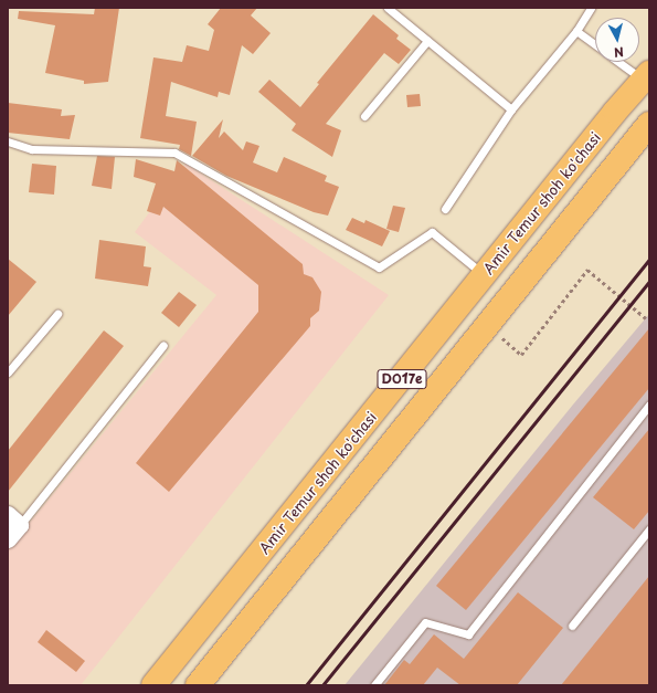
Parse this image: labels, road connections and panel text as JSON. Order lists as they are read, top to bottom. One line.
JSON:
{"streets":{"main road":["Amir Temur shoh ko'chasi","D017e"]},"north":"bottom"}
